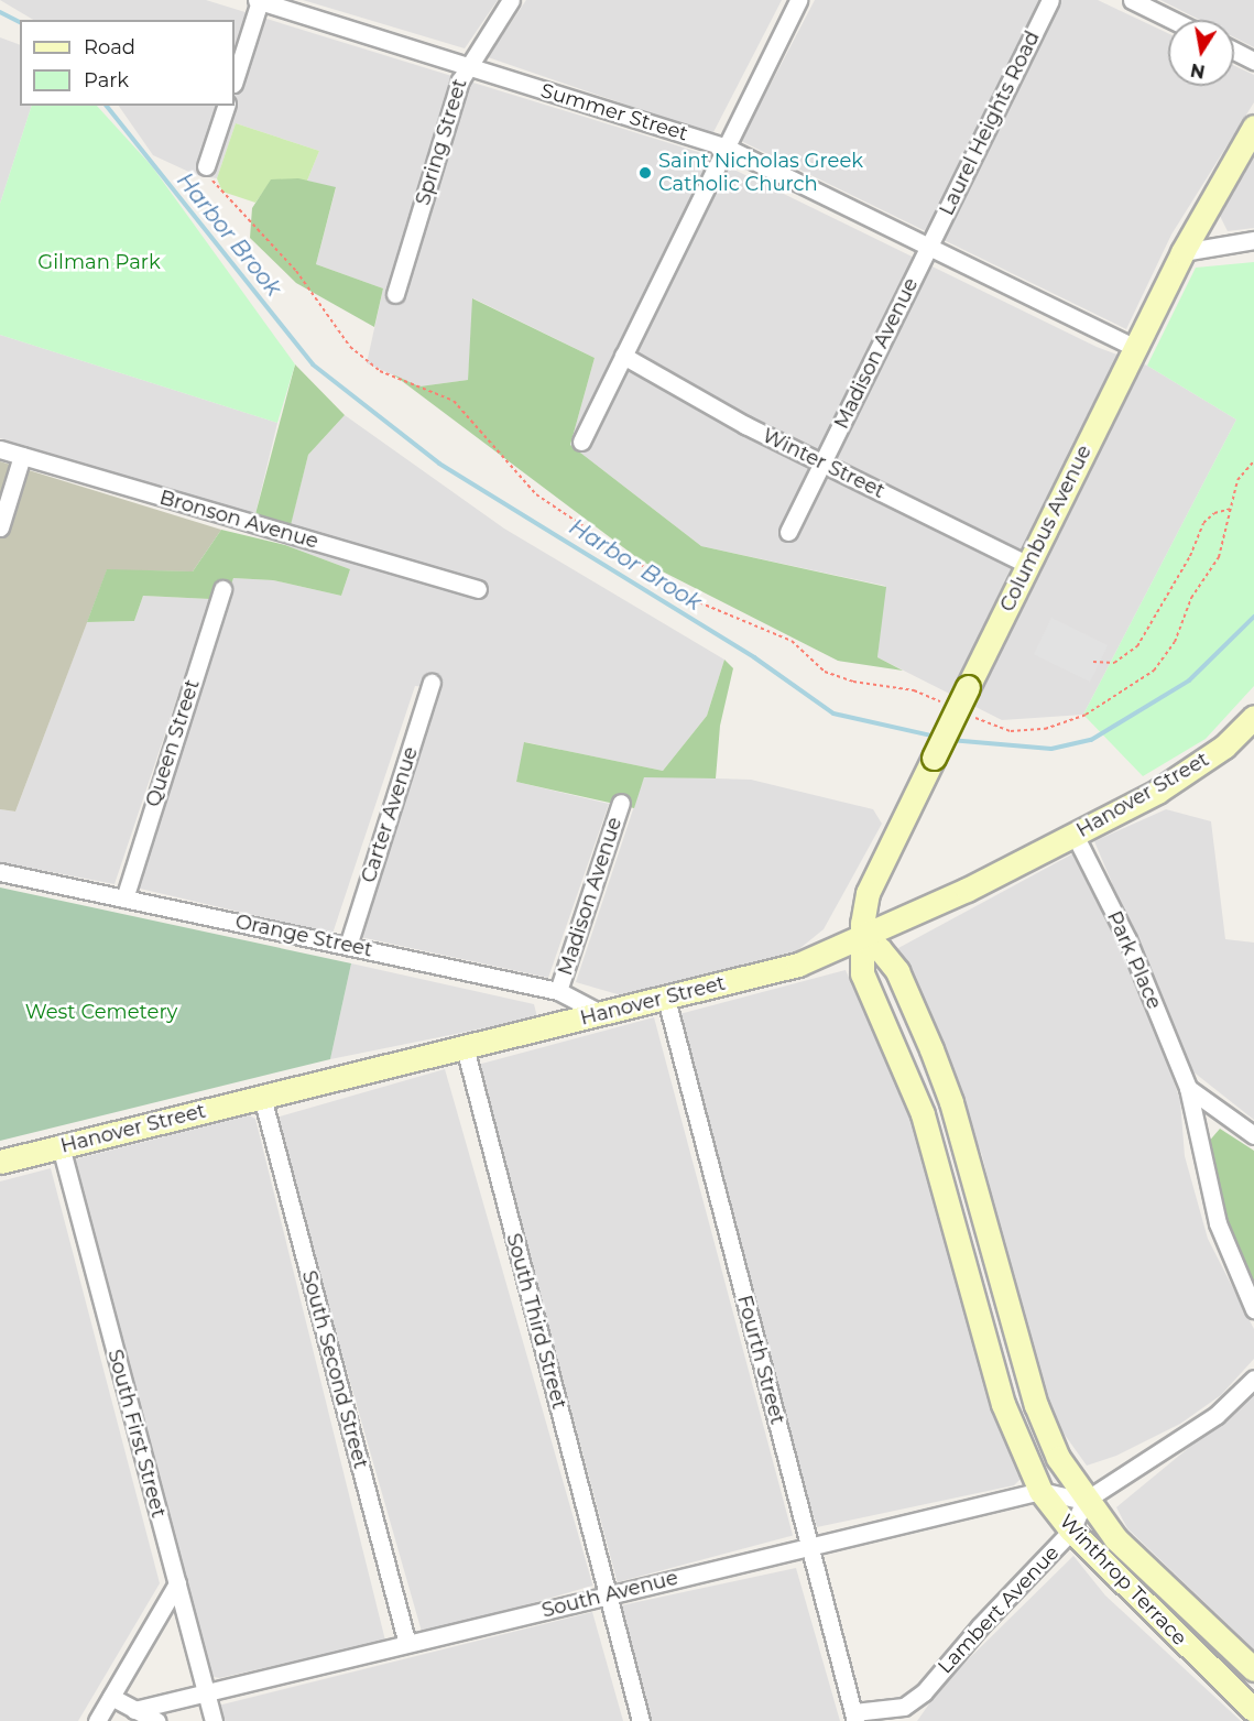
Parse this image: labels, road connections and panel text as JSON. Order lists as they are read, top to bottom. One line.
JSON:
{"streets":{"street":["Summer Street","Laurel Heights Road","Spring Street","Madison Avenue","Winter Street","Bronson Avenue","Columbus Avenue","Queen Street","Hanover Street","Carter Avenue","Orange Street","Park Place","South Third Street","Fourth Street","South Second Street","South First Street","Winthrop Terrace","South Avenue","Lambert Avenue"]},"crossings":[["Summer Street","Laurel Heights Road"],["Summer Street","Spring Street"],["Summer Street","Madison Avenue"],["Summer Street","Columbus Avenue"],["Laurel Heights Road","Madison Avenue"],["Madison Avenue","Winter Street"],["Madison Avenue","Orange Street"],["Winter Street","Columbus Avenue"],["Columbus Avenue","Hanover Street"],["Columbus Avenue","Winthrop Terrace"],["Queen Street","Orange Street"],["Hanover Street","Orange Street"],["Hanover Street","Park Place"],["Hanover Street","South Third Street"],["Hanover Street","Fourth Street"],["Hanover Street","South Second Street"],["Hanover Street","South First Street"],["Hanover Street","Winthrop Terrace"],["Carter Avenue","Orange Street"],["South Third Street","South Avenue"],["Fourth Street","South Avenue"],["Fourth Street","Lambert Avenue"],["South Second Street","South Avenue"],["South First Street","South Avenue"],["Winthrop Terrace","South Avenue"],["Winthrop Terrace","Lambert Avenue"],["South Avenue","Lambert Avenue"]],"water":["Harbor Brook"],"parks":["Gilman Park","West Cemetery"],"places":["Saint Nicholas Greek Catholic Church"],"legend":["Road","Park"],"north":"bottom"}
